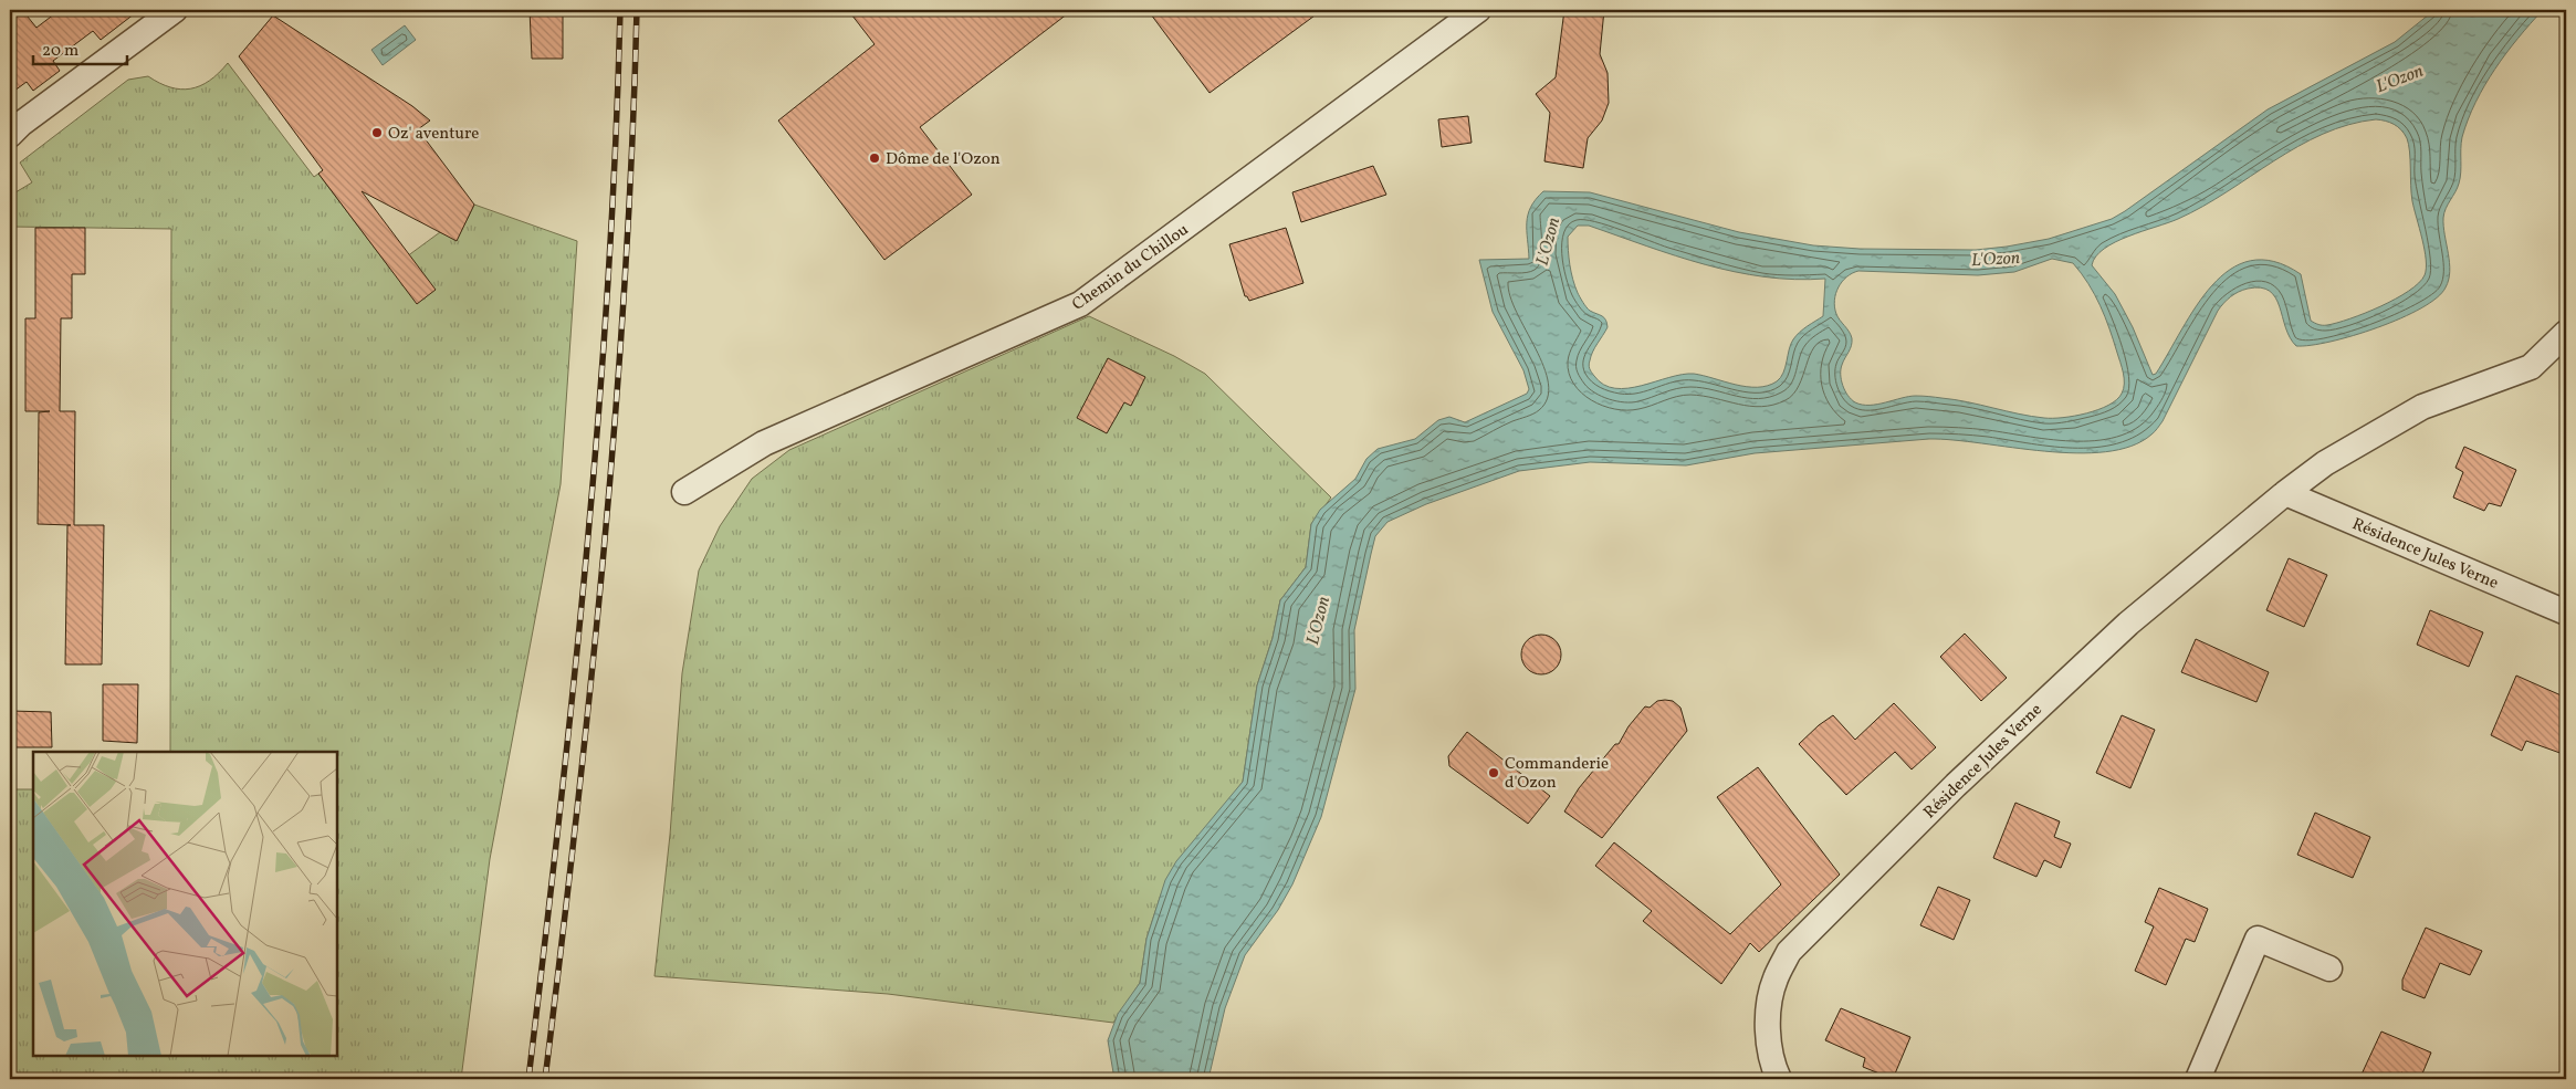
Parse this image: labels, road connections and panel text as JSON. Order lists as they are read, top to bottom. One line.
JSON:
{"streets":{"street":["Chemin du Chillou","Résidence Jules Verne"]},"water":["L'Ozon"],"places":["Oz' aventure","Dôme de l'Ozon","Commanderie d'Ozon"],"scale_bar":"20 m"}
